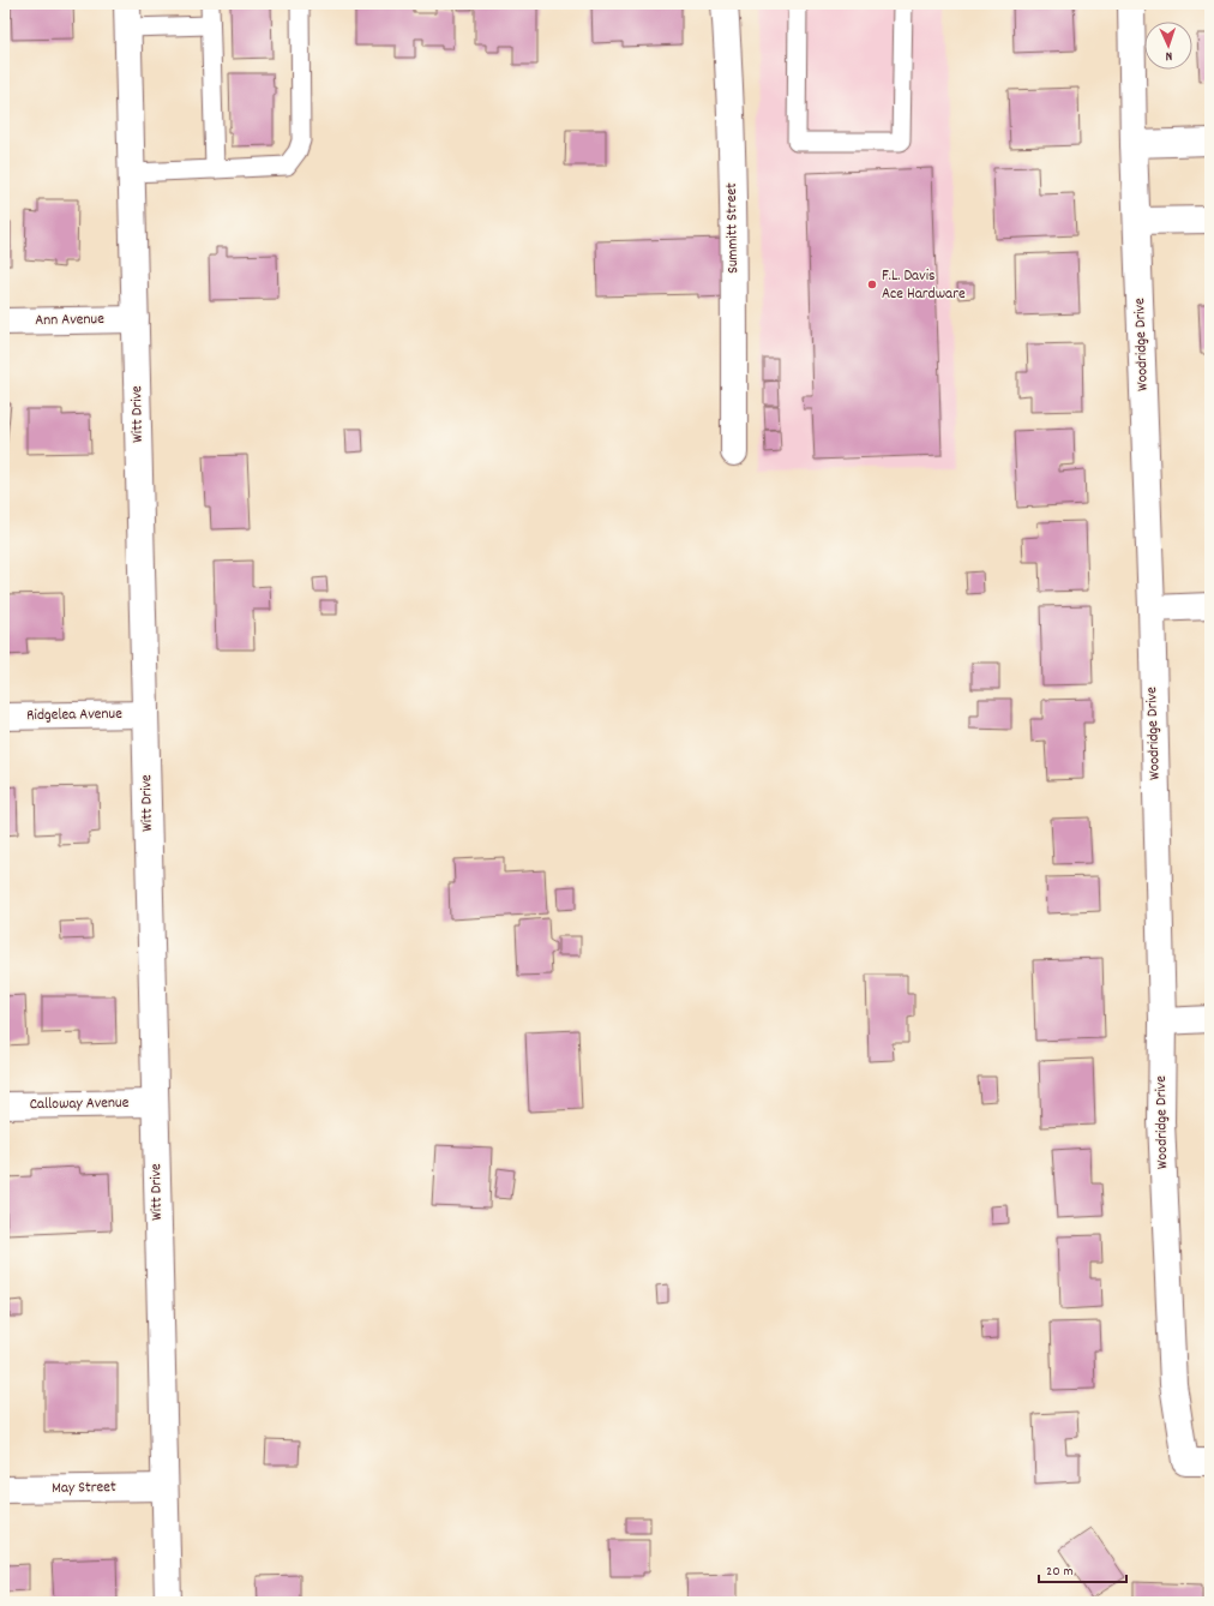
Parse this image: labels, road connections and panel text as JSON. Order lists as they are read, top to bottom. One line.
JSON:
{"streets":{"street":["Summitt Street","Ann Avenue","Woodridge Drive","Witt Drive","Ridgelea Avenue","Calloway Avenue","May Street"]},"crossings":[["Ann Avenue","Witt Drive"],["Witt Drive","Ridgelea Avenue"],["Witt Drive","Calloway Avenue"],["Witt Drive","May Street"]],"places":["F.L. Davis Ace Hardware"],"scale_bar":"20 m","north":"bottom"}
